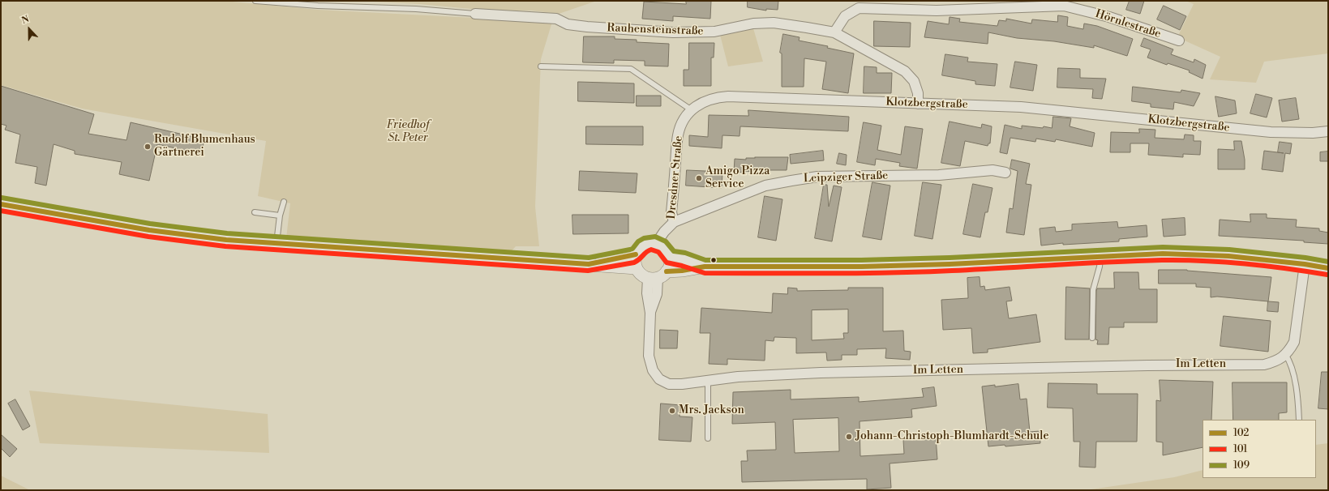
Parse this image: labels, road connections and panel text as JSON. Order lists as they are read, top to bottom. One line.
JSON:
{"streets":{"street":["Hörnlestraße","Rauhensteinstraße","Klotzbergstraße","Dresdner Straße","Leipziger Straße","Im Letten"]},"crossings":[["Hörnlestraße","Rauhensteinstraße"],["Rauhensteinstraße","Klotzbergstraße"],["Klotzbergstraße","Dresdner Straße"],["Dresdner Straße","Leipziger Straße"],["Dresdner Straße","Im Letten"]],"parks":["Friedhof St. Peter"],"places":["Rudolf Blumenhaus Gärtnerei","Amigo Pizza Service","Mrs. Jackson","Johann-Christoph-Blumhardt-Schule"],"lines":["transit line 109","transit line 102","transit line 101"],"legend":["102","101","109"],"north":"top"}
